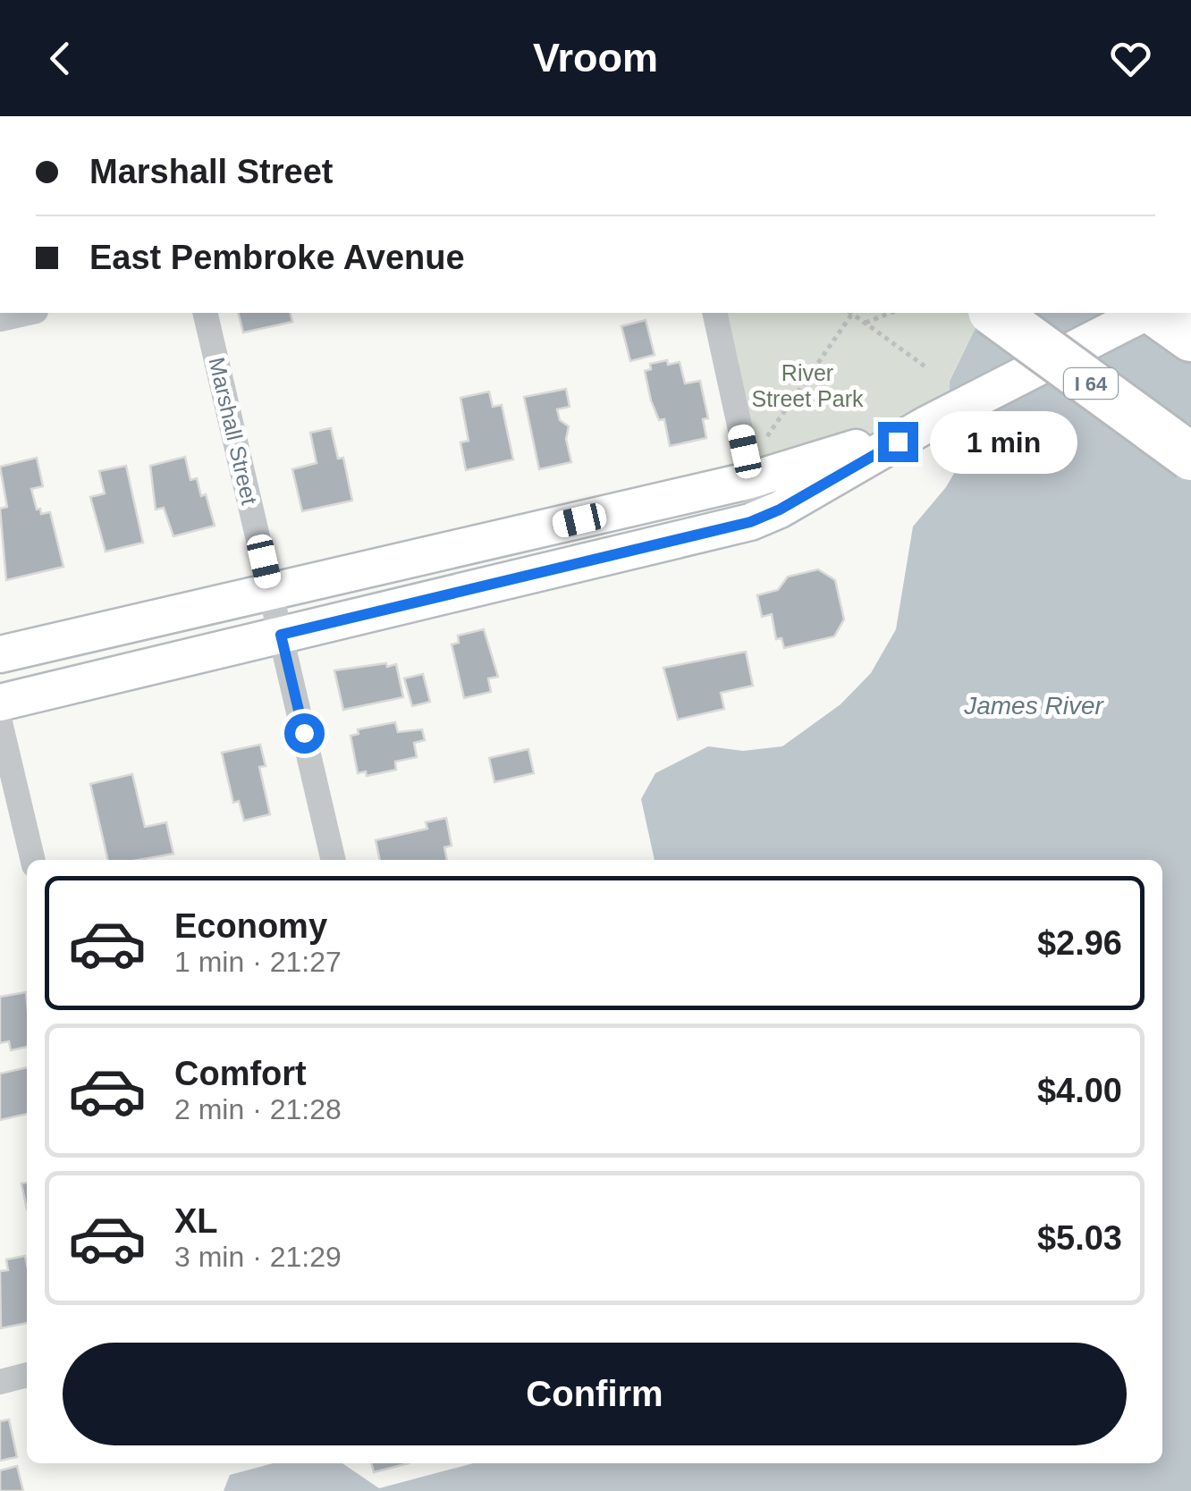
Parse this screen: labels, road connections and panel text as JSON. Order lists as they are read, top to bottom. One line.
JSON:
{"streets":{"highway":["I 64"],"street":["Marshall Street"]},"water":["James River"],"parks":["River Street Park"],"page":{"header":"Vroom","banner":["Marshall Street","East Pembroke Avenue"],"bubble":"1 min","list":[{"name":"Economy","note":"1 min · 21:27","value":"$2.96"},{"name":"Comfort","note":"2 min · 21:28","value":"$4.00"},{"name":"XL","note":"3 min · 21:29","value":"$5.03"}],"buttons":"Confirm"}}
